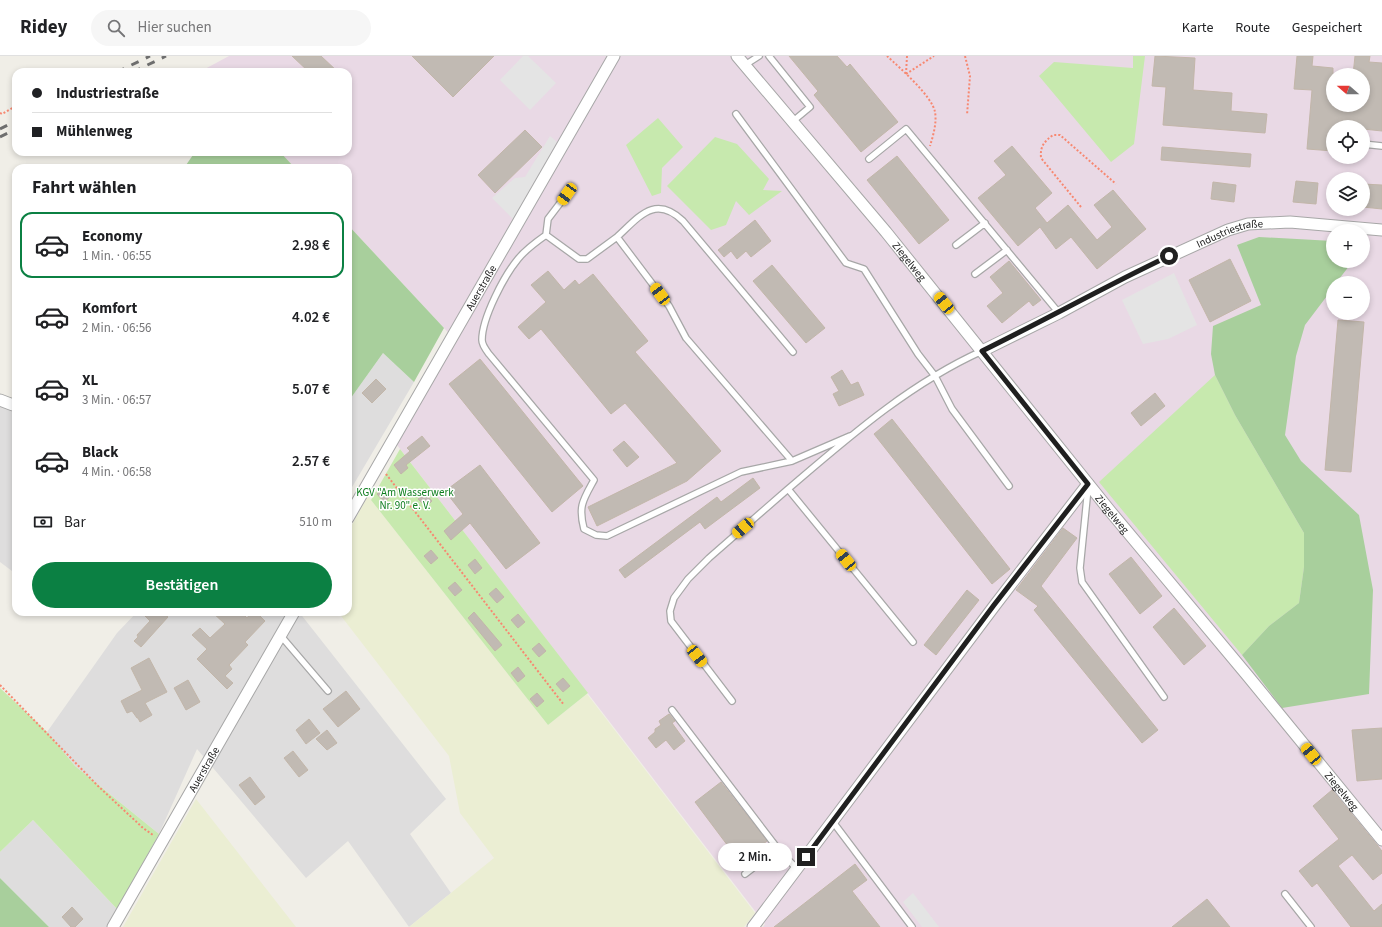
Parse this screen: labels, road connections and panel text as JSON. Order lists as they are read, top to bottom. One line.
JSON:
{"streets":{"street":["Industriestraße","Ziegelweg","Auerstraße"]},"crossings":[["Industriestraße","Ziegelweg"]],"parks":["KGV \"Am Wasserwerk Nr. 90\" e. V."],"north":"left","page":{"header":"Ridey","search":"Hier suchen","nav":["Karte","Route","Gespeichert"],"map_buttons":["+","−"],"banner":["Industriestraße","Mühlenweg"],"heading":"Fahrt wählen","list":[{"name":"Economy","note":"1 Min. · 06:55","value":"2.98 €"},{"name":"Komfort","note":"2 Min. · 06:56","value":"4.02 €"},{"name":"XL","note":"3 Min. · 06:57","value":"5.07 €"},{"name":"Black","note":"4 Min. · 06:58","value":"2.57 €"}],"pay":["Bar","510 m"],"buttons":"Bestätigen","bubble":"2 Min."}}
